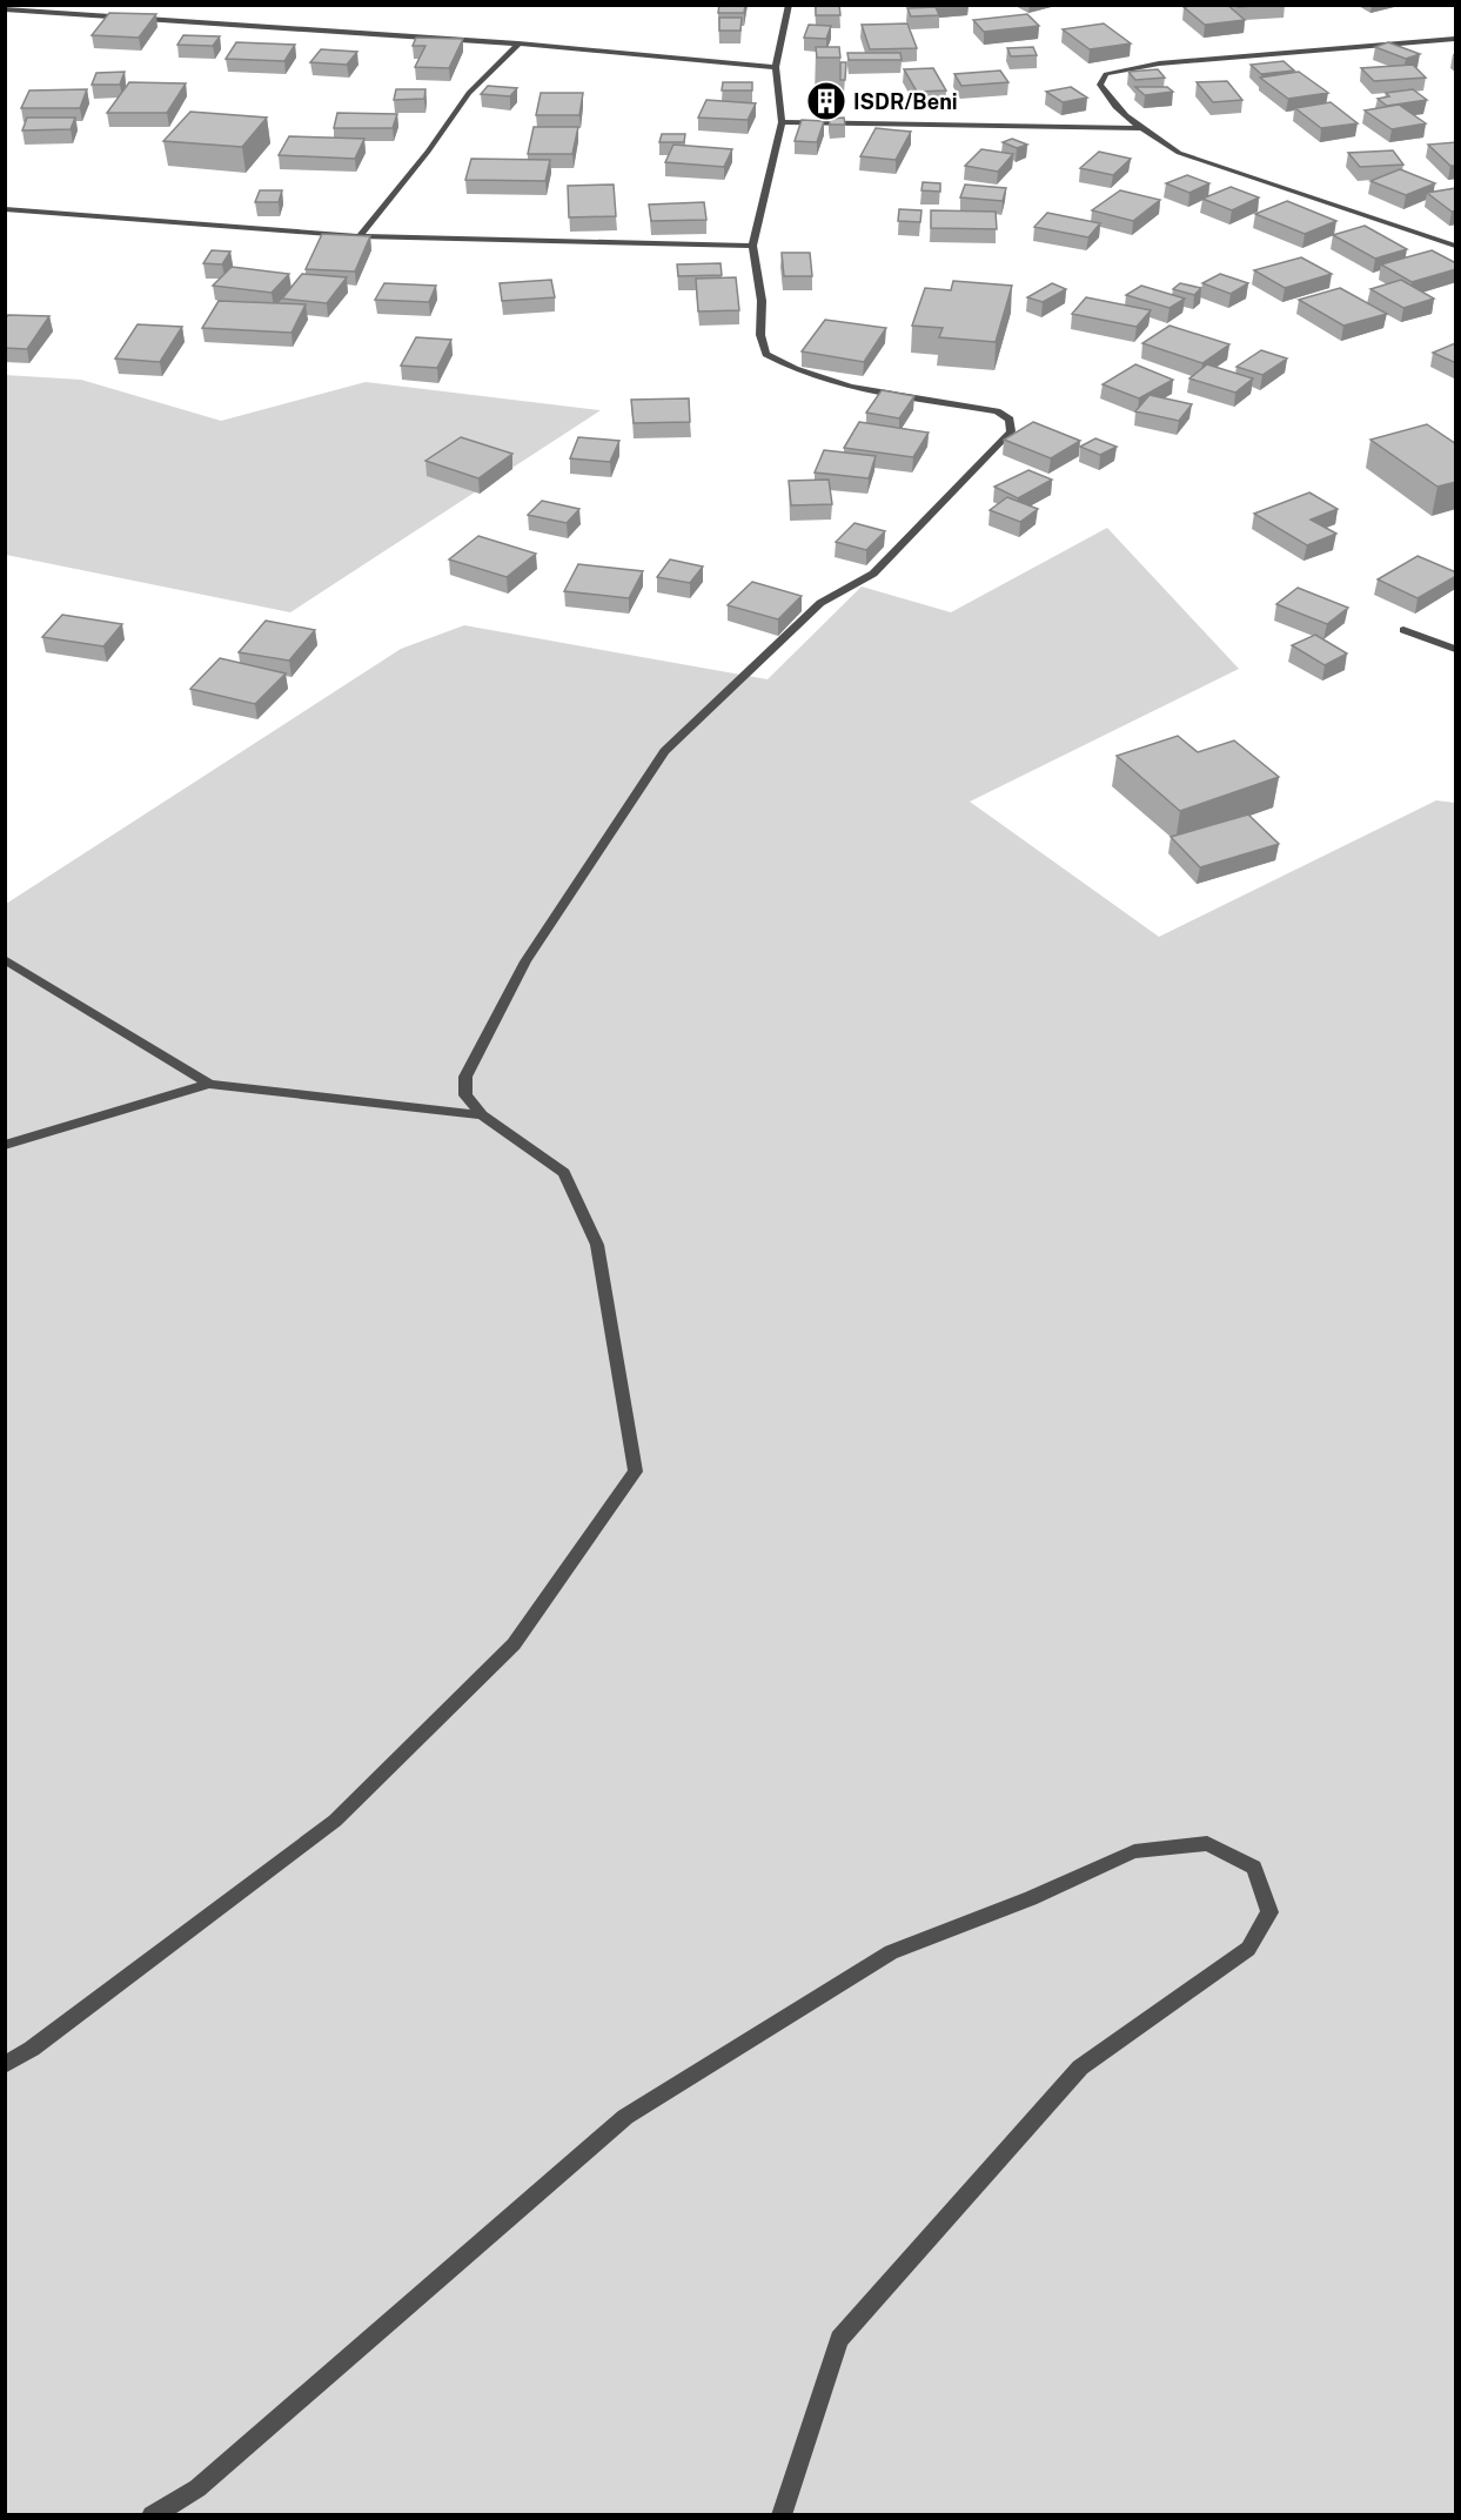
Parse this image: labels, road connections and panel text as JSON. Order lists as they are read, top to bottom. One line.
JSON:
{"places":{"building":["ISDR/Beni"]}}
